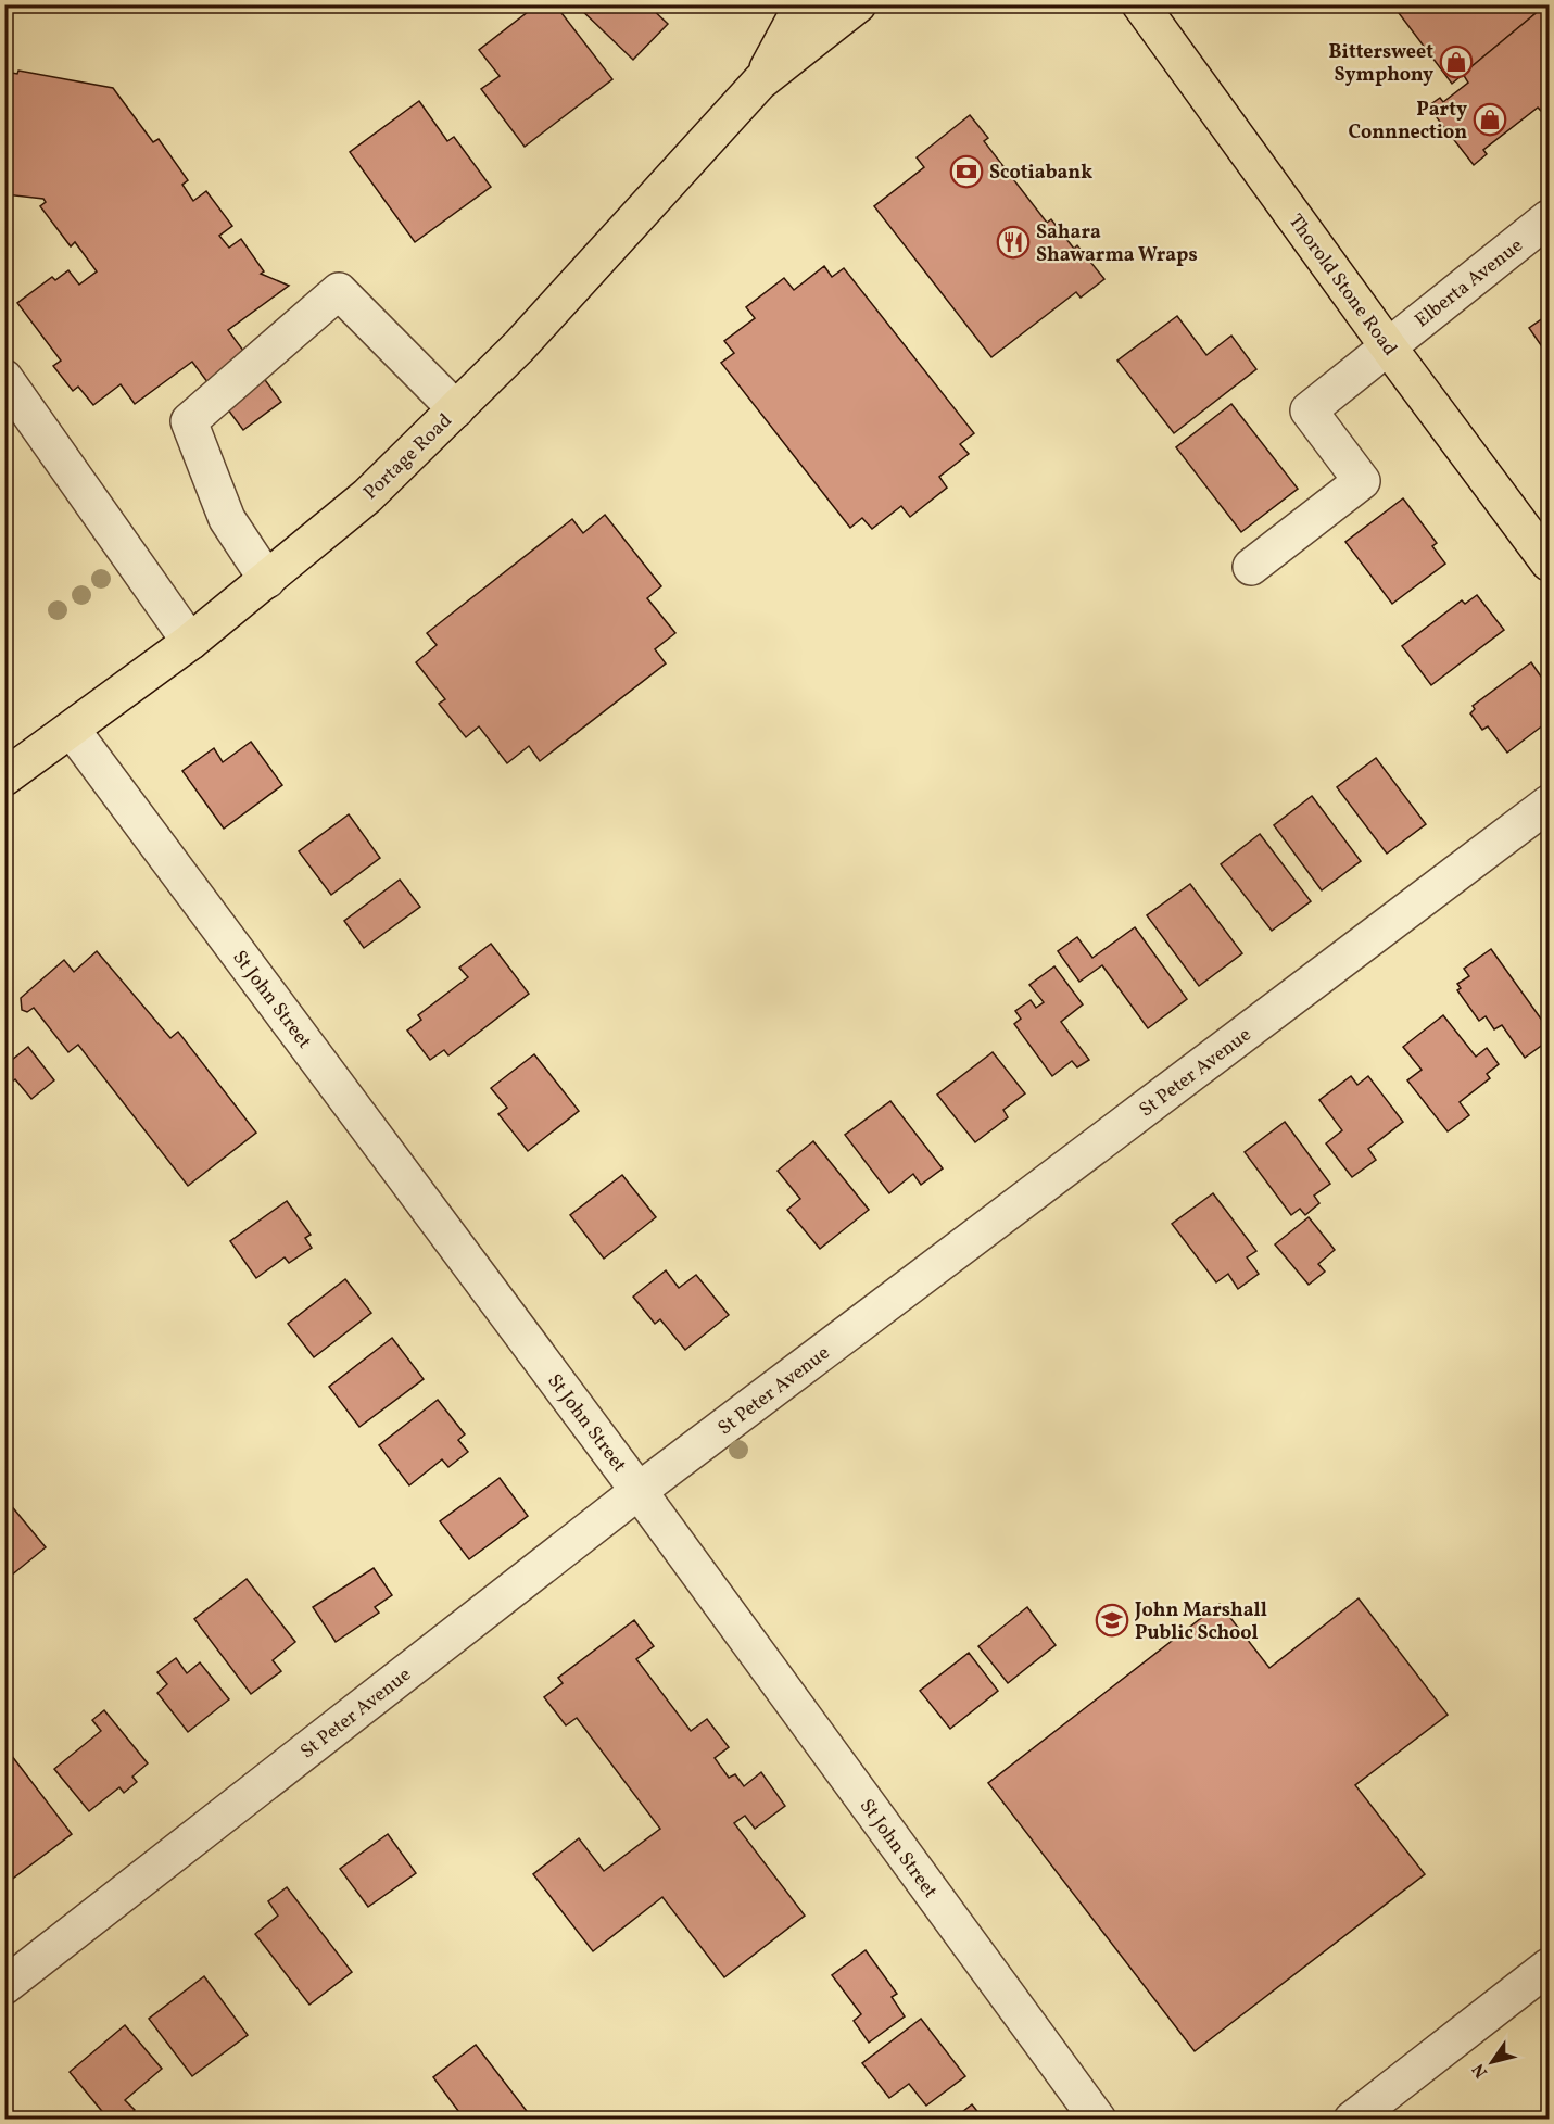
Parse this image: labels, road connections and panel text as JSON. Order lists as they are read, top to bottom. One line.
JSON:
{"streets":{"main road":["Thorold Stone Road","Portage Road"],"street":["Elberta Avenue","St John Street","St Peter Avenue"]},"crossings":[["Elberta Avenue","Thorold Stone Road"],["Portage Road","St John Street"],["St John Street","St Peter Avenue"]],"places":{"shop":["Bittersweet Symphony","Party Connnection"],"bank":["Scotiabank"],"restaurant":["Sahara Shawarma Wraps"],"school or university":["John Marshall Public School"]},"north":"bottom left"}
